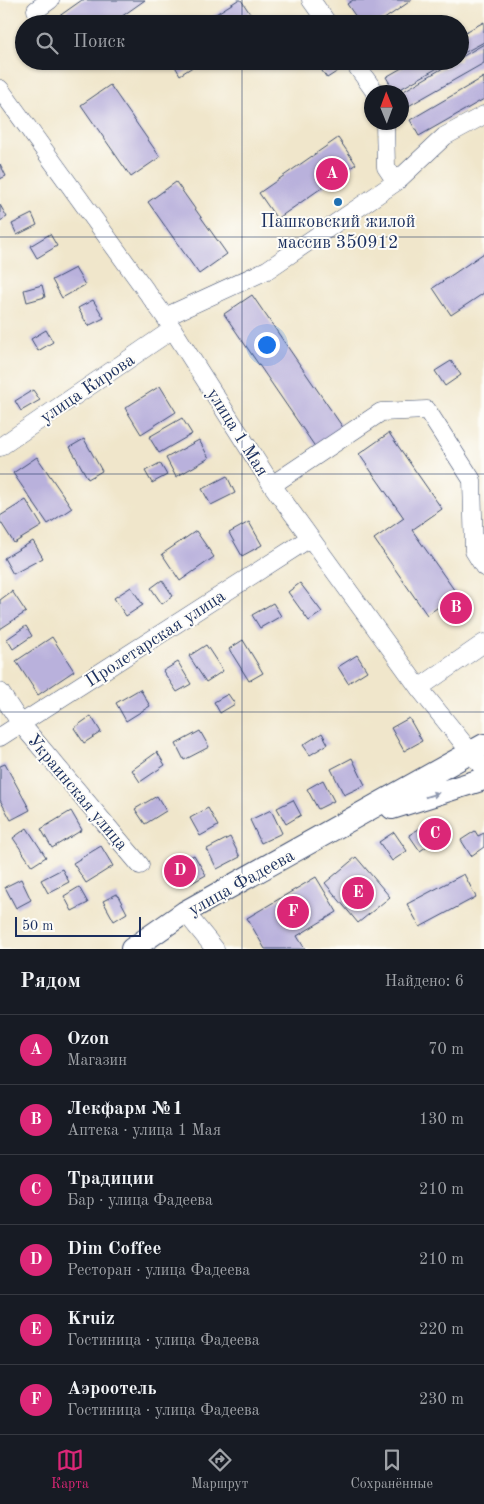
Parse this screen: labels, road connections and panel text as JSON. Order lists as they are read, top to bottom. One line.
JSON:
{"streets":{"main road":["улица Фадеева"],"street":["улица Кирова","улица 1 Мая","Пролетарская улица","Украинская улица"]},"crossings":[["улица Кирова","улица 1 Мая"],["улица 1 Мая","Пролетарская улица"],["улица 1 Мая","улица Фадеева"],["Пролетарская улица","Украинская улица"]],"places":["Пашковский жилой массив 350912"],"scale_bar":"50 m","north":"top","page":{"search":"Поиск","pins":["A","B","C","D","E","F"],"scale":"50 m","heading":["Рядом","Найдено: 6"],"list":[{"mark":"A","name":"Ozon","note":"Магазин","value":"70 m"},{"mark":"B","name":"Лекфарм №1","note":"Аптека · улица 1 Мая","value":"130 m"},{"mark":"C","name":"Традиции","note":"Бар · улица Фадеева","value":"210 m"},{"mark":"D","name":"Dim Coffee","note":"Ресторан · улица Фадеева","value":"210 m"},{"mark":"E","name":"Kruiz","note":"Гостиница · улица Фадеева","value":"220 m"},{"mark":"F","name":"Аэроотель","note":"Гостиница · улица Фадеева","value":"230 m"}],"nav":["Карта","Маршрут","Сохранённые"]}}
